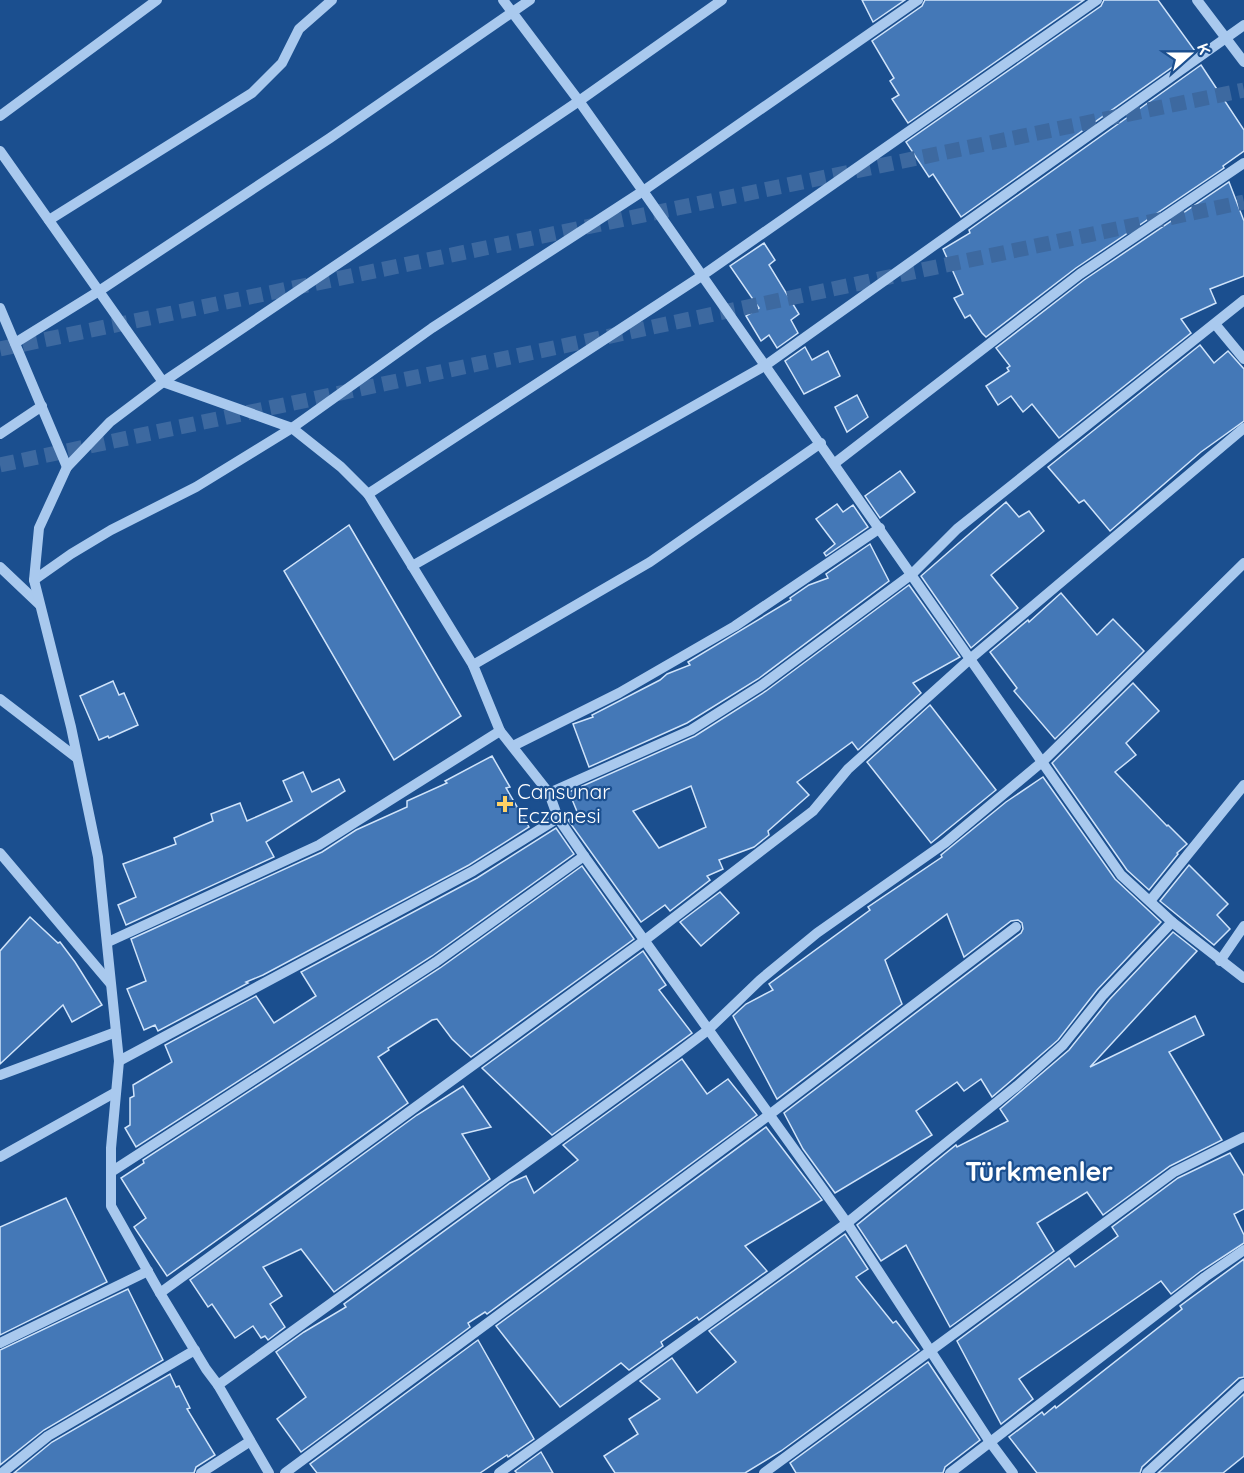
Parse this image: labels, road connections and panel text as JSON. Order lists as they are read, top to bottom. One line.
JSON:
{"districts":["Türkmenler"],"places":{"health":["Cansunar Eczanesi"]},"north":"right"}
